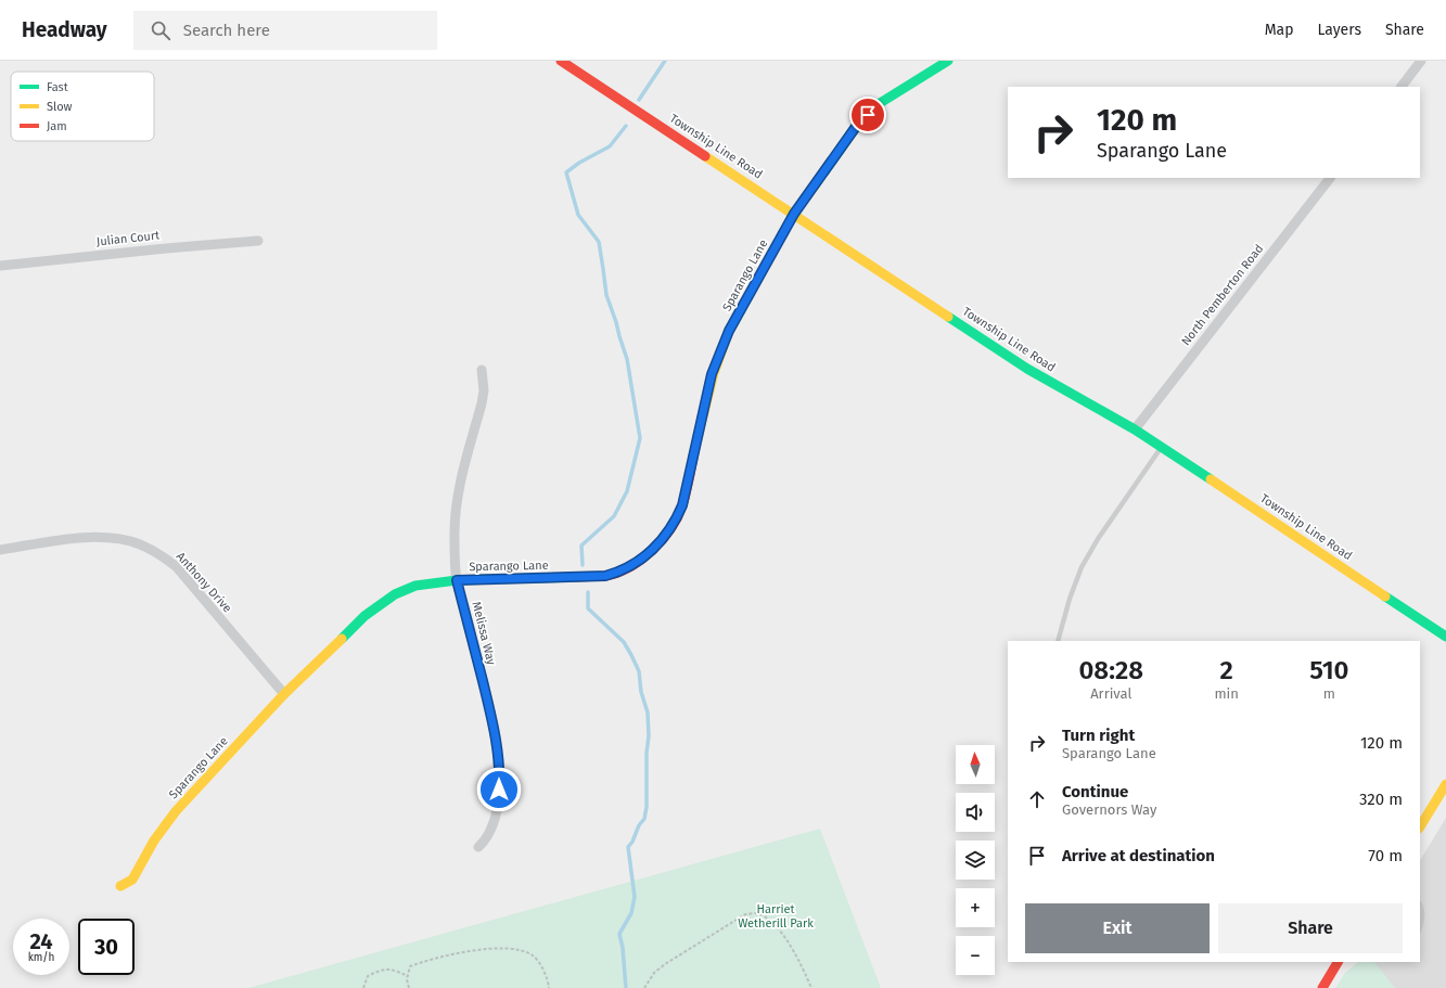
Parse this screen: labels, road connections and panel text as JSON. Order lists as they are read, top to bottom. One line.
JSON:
{"streets":{"street":["Township Line Road","Julian Court","Sparango Lane","North Pemberton Road","Anthony Drive","Melissa Way"]},"crossings":[["Township Line Road","Sparango Lane"],["Township Line Road","North Pemberton Road"],["Sparango Lane","Anthony Drive"],["Sparango Lane","Melissa Way"]],"parks":["Harriet Wetherill Park"],"legend":["Fast","Slow","Jam"],"north":"top","page":{"header":"Headway","search":"Search here","nav":["Map","Layers","Share"],"turn":["120 m","Sparango Lane"],"eta":["08:28","Arrival","2","min","510","m"],"list":[{"name":"Turn right","note":"Sparango Lane","value":"120 m"},{"name":"Continue","note":"Governors Way","value":"320 m"},{"name":"Arrive at destination","value":"70 m"}],"map_buttons":["+","−"],"buttons":["Exit","Share"],"speed":"24 km/h","limit":"30"}}
